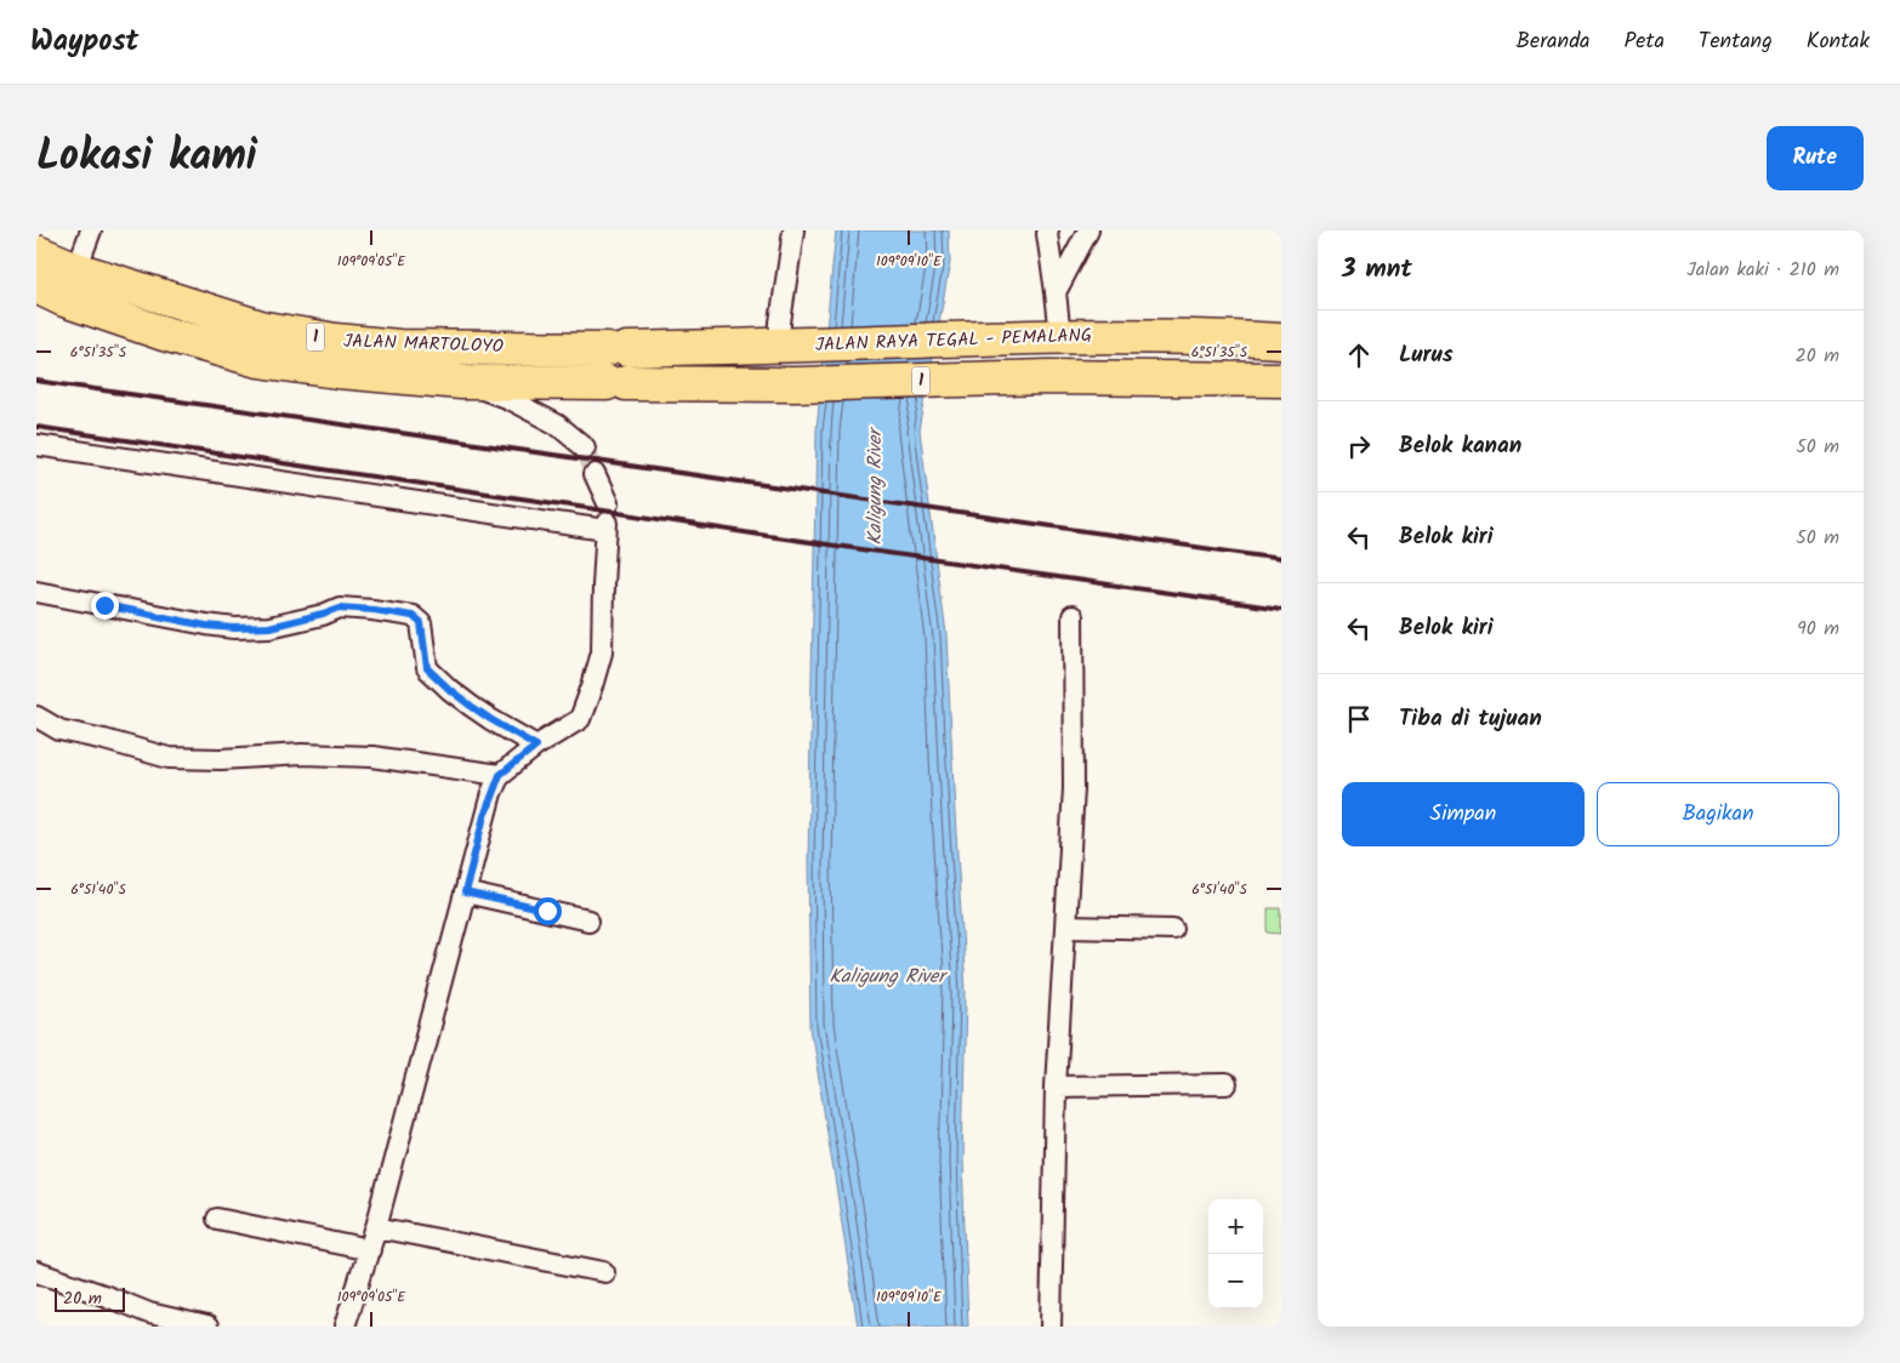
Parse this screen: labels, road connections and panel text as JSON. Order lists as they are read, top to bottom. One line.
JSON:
{"streets":{"highway":["1","JALAN RAYA TEGAL - PEMALANG","JALAN MARTOLOYO"]},"crossings":[["1","JALAN MARTOLOYO"],["JALAN RAYA TEGAL - PEMALANG","JALAN MARTOLOYO"]],"water":["Kaligung River"],"scale_bar":"20 m","page":{"header":"Waypost","nav":["Beranda","Peta","Tentang","Kontak"],"title":"Lokasi kami","buttons":["Rute",["Simpan","Bagikan"]],"heading":["3 mnt","Jalan kaki · 210 m"],"list":[["Lurus","20 m"],["Belok kanan","50 m"],["Belok kiri","50 m"],["Belok kiri","90 m"],"Tiba di tujuan"],"map_buttons":["+","−"],"scale":"20 m"},"coordinates":["109°09'05\"E","109°09'10\"E","6°51'35\"S","6°51'40\"S"]}
